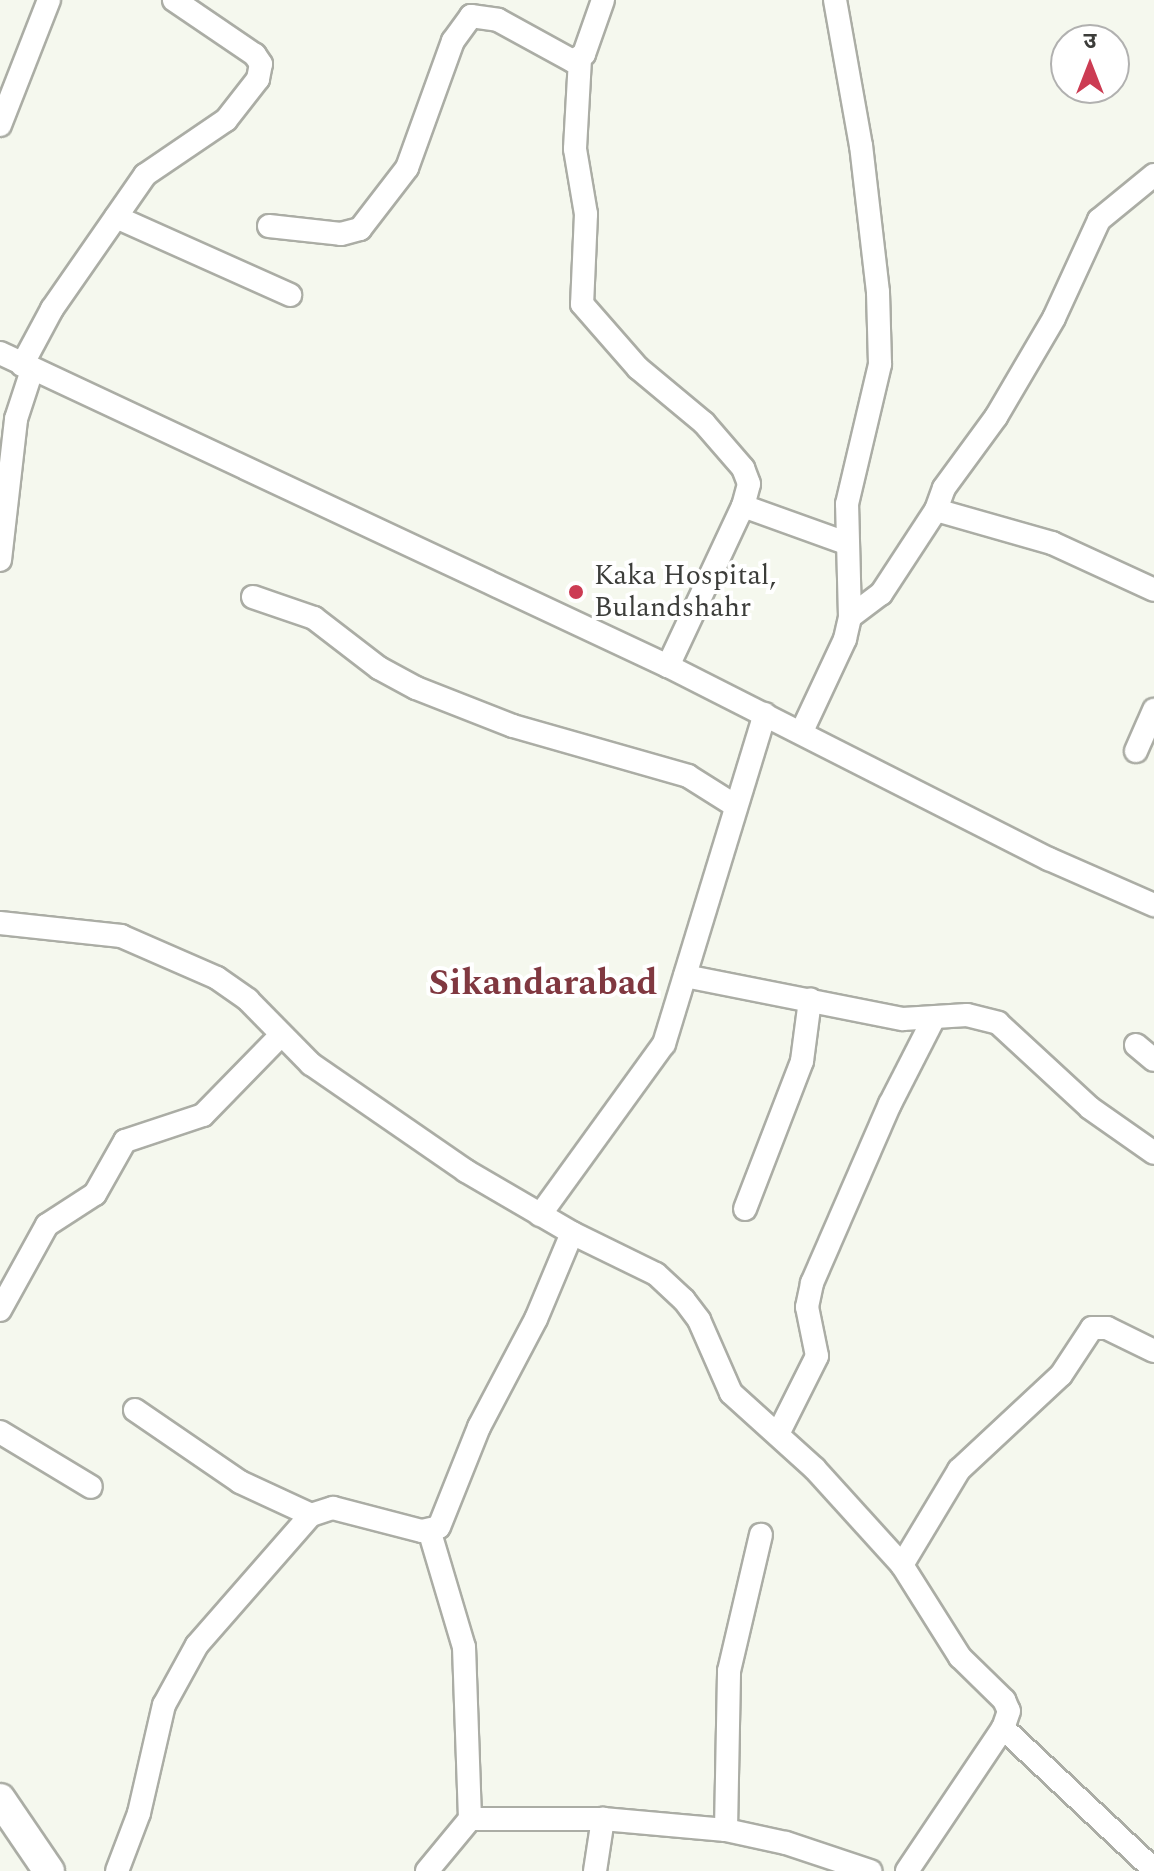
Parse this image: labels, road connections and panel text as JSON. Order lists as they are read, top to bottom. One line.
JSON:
{"districts":["Sikandarabad"],"places":["Kaka Hospital, Bulandshahr"],"north":"top"}
